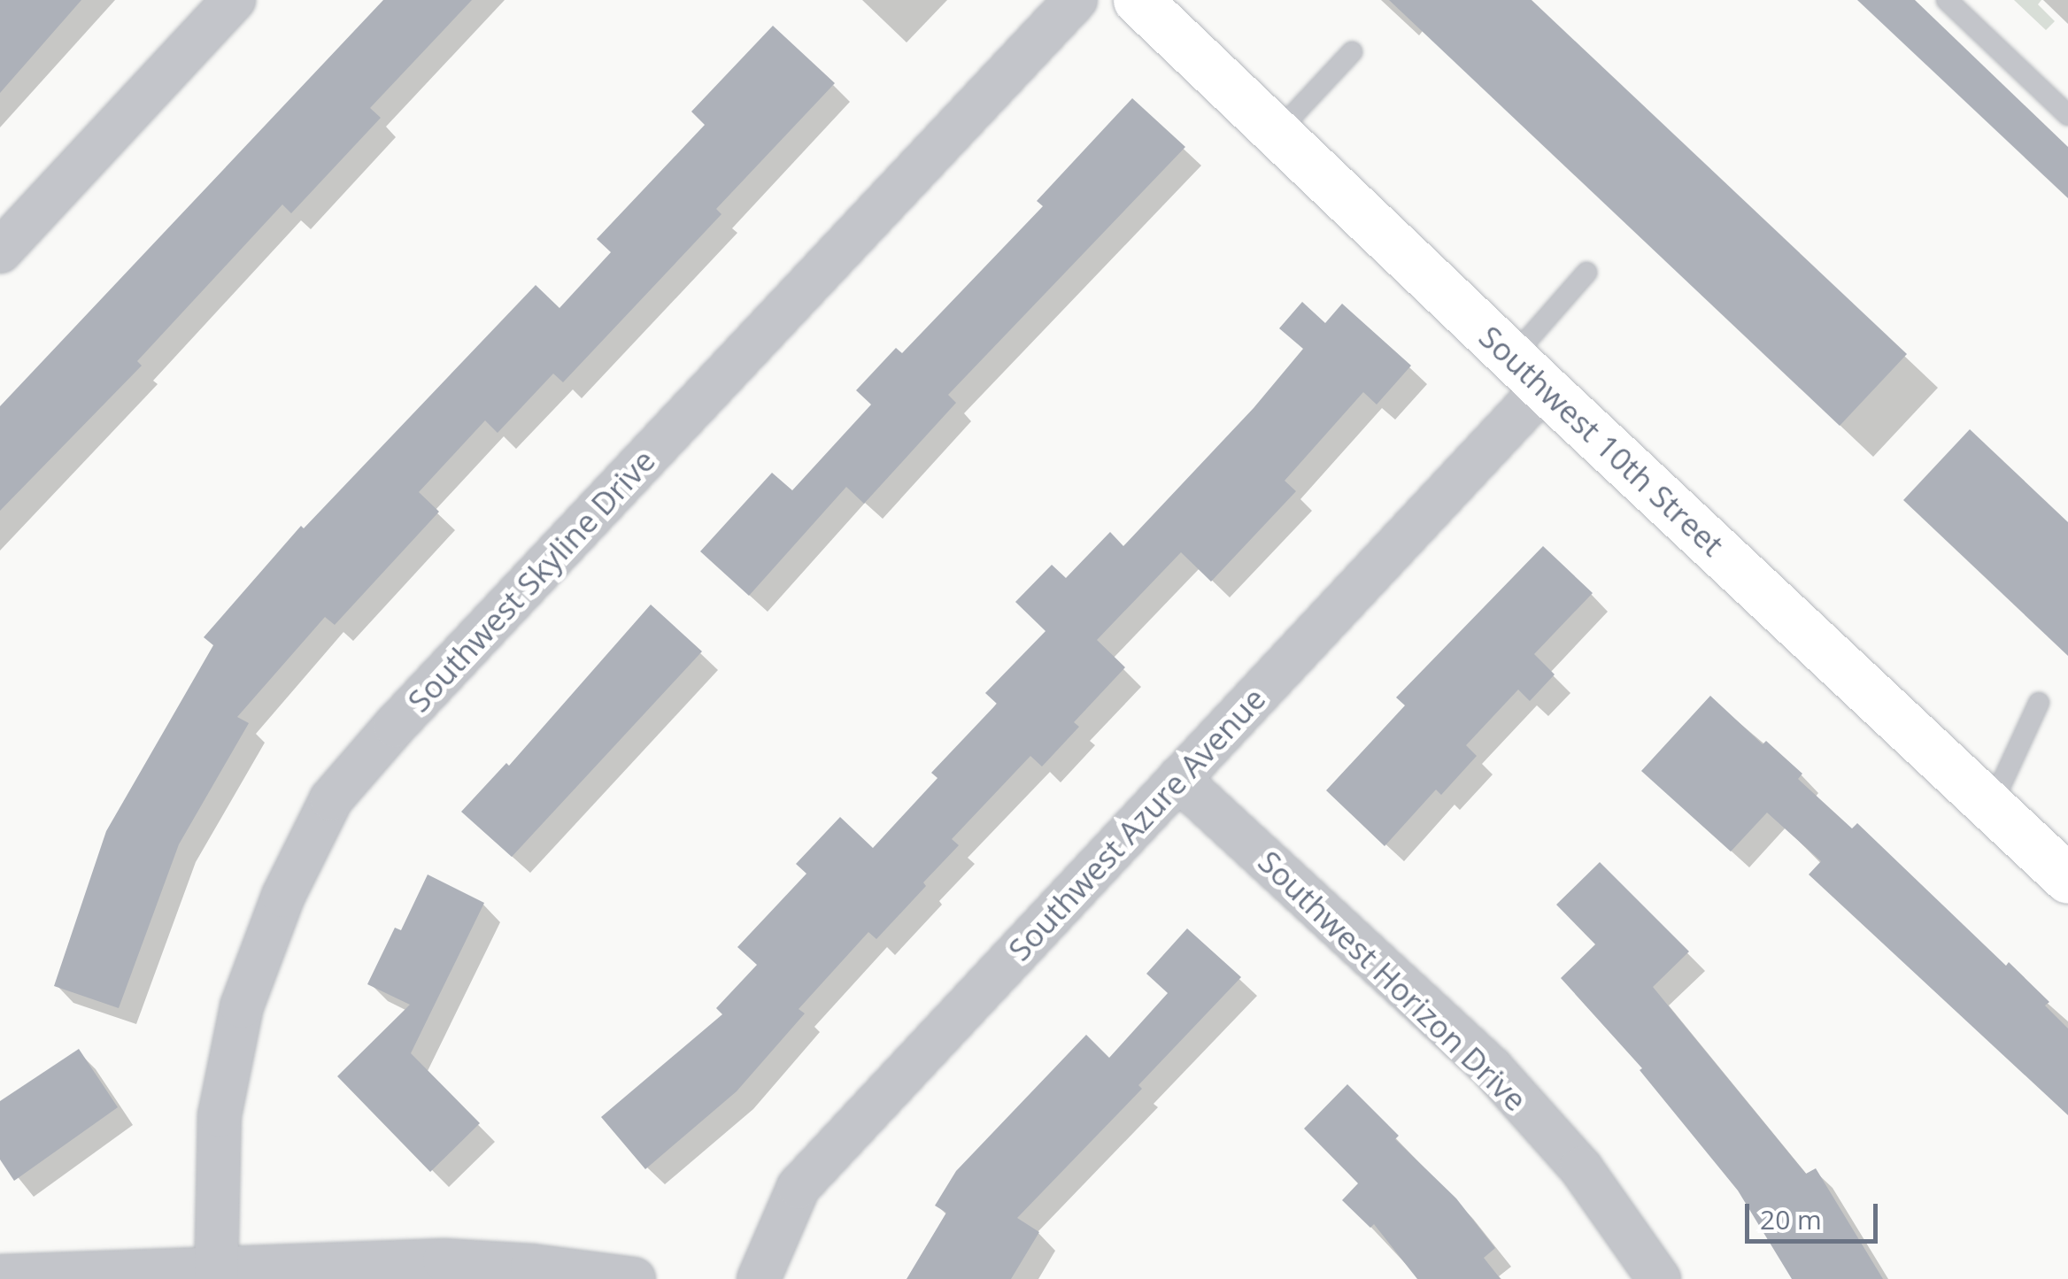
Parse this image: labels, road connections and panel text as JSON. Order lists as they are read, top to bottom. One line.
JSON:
{"streets":{"street":["Southwest 10th Street","Southwest Skyline Drive","Southwest Azure Avenue","Southwest Horizon Drive"]},"crossings":[["Southwest 10th Street","Southwest Azure Avenue"],["Southwest Azure Avenue","Southwest Horizon Drive"]],"scale_bar":"20 m"}
